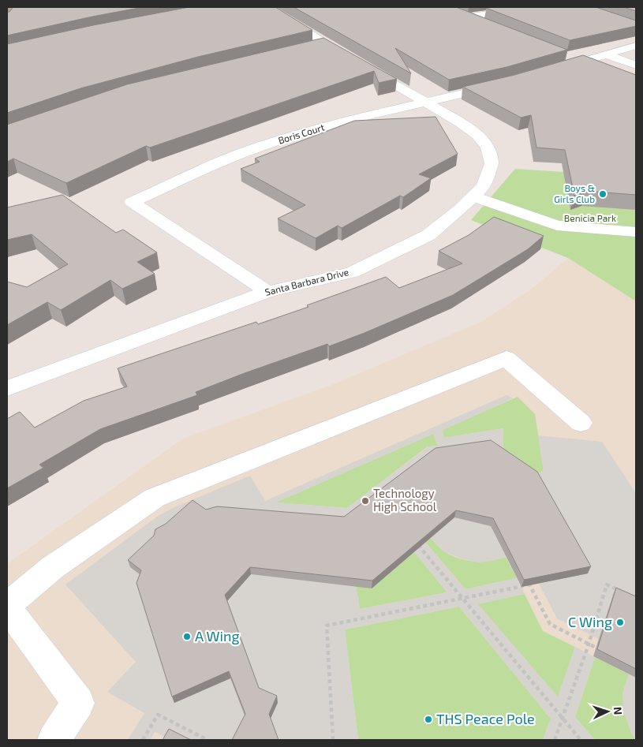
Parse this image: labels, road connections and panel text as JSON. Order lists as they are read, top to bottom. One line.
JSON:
{"streets":{"street":["Boris Court","Santa Barbara Drive"]},"crossings":[["Boris Court","Santa Barbara Drive"]],"parks":["Benicia Park"],"places":["Boys & Girls Club","Technology High School","C Wing","A Wing","THS Peace Pole"],"north":"right"}
